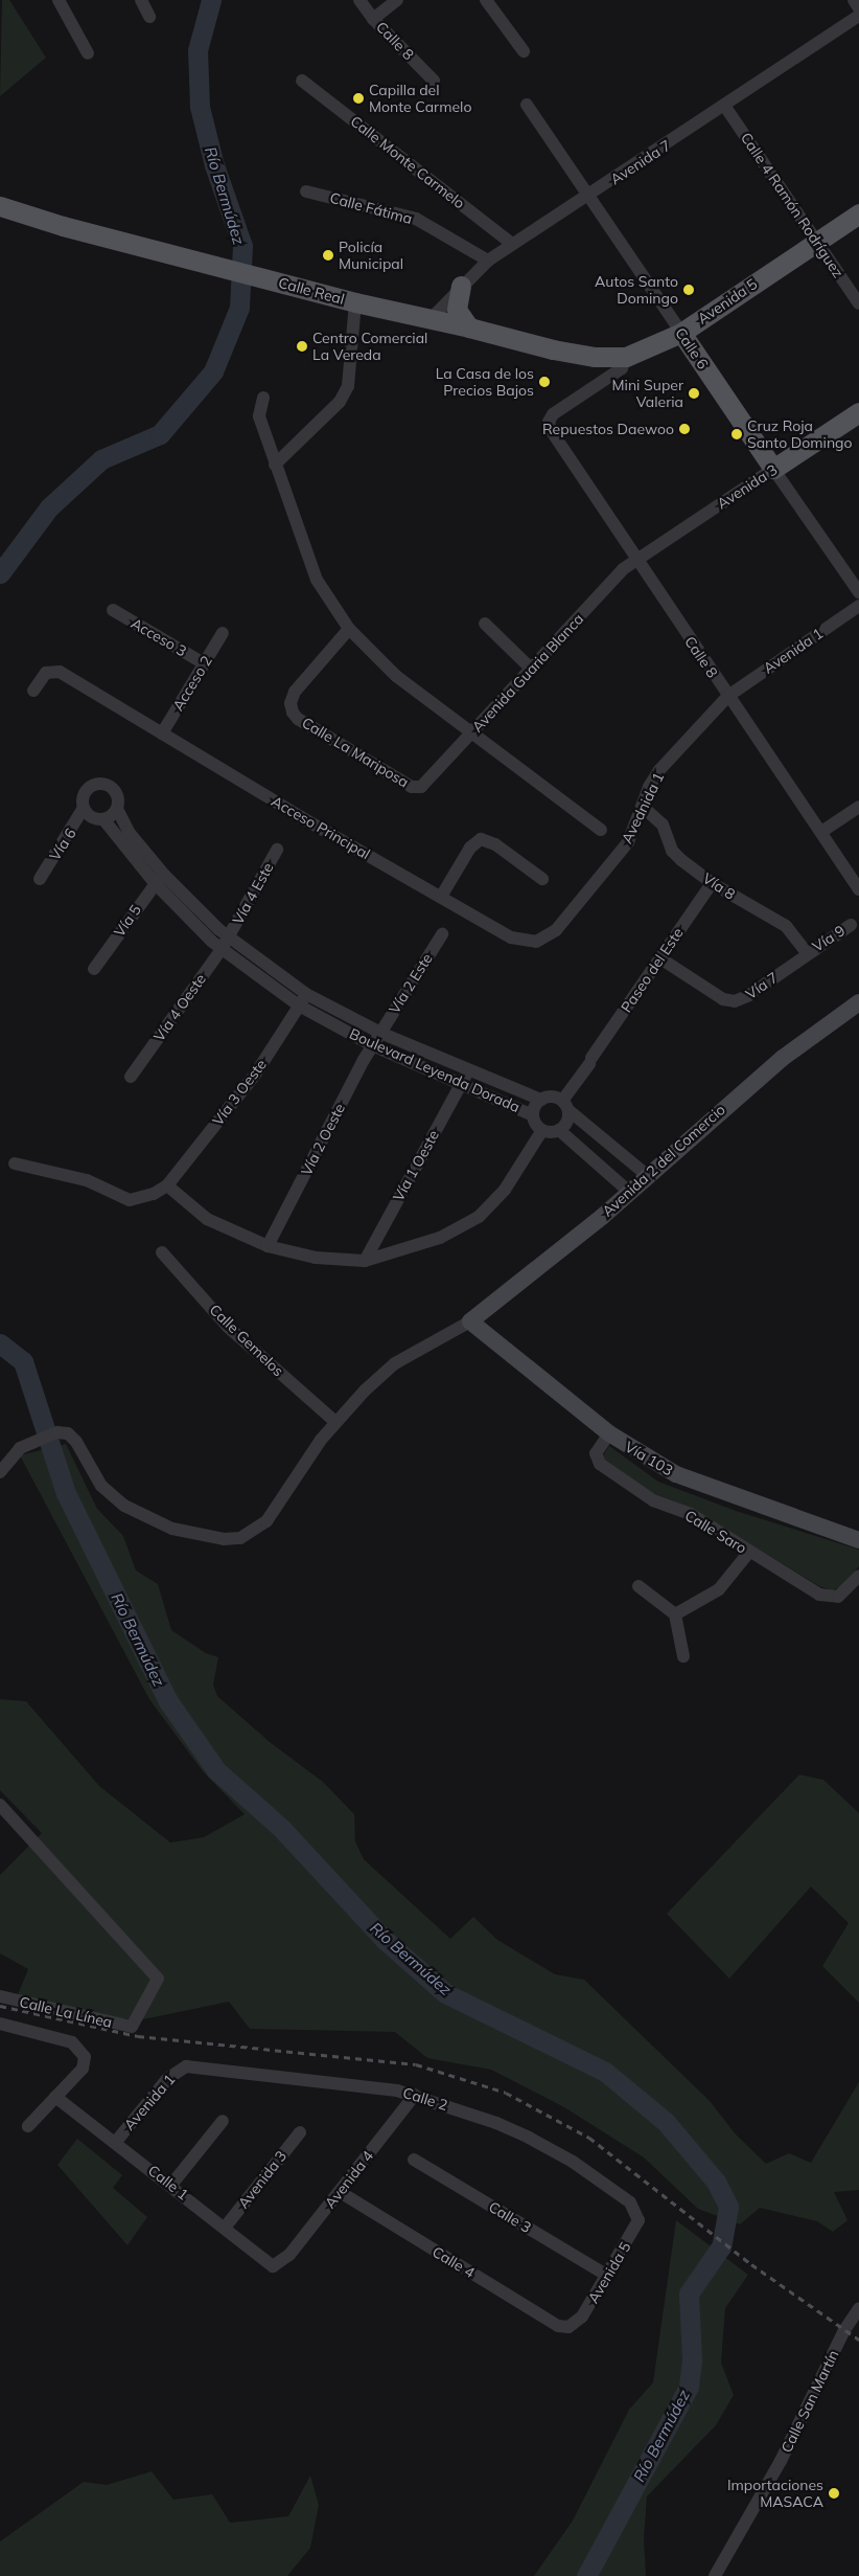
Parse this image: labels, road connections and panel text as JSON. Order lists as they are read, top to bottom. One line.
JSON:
{"streets":{"main road":["Calle Real","Avenida 5","Calle 6","Avenida 3","Avenida 2 del Comercio","Vía 103"],"street":["Calle 8","Calle Monte Carmelo","Avenida 7","Calle 4 Ramón Rodríguez","Calle Fátima","Acceso 3","Avenida 1","Avenida Guaria Blanca","Acceso 2","Calle La Mariposa","Avednida 1","Acceso Principal","Vía 6","Vía 8","Vía 4 Este","Vía 5","Vía 9","Paseo del Este","Vía 2 Este","Vía 7","Vía 4 Oeste","Boulevard Leyenda Dorada","Vía 3 Oeste","Vía 2 Oeste","Vía 1 Oeste","Calle Gemelos","Calle Saro","Calle La Línea","Calle 2","Avenida 4","Calle 1","Calle 3","Calle 4","Calle San Martín"]},"crossings":[["Calle 8","Avenida 5"],["Calle 8","Avenida 3"],["Calle 8","Avenida 1"],["Calle 8","Avenida Guaria Blanca"],["Calle 8","Avednida 1"],["Calle Monte Carmelo","Avenida 7"],["Avenida 7","Calle 4 Ramón Rodríguez"],["Avenida 7","Calle Fátima"],["Avenida 7","Calle Real"],["Avenida 7","Calle 6"],["Calle 4 Ramón Rodríguez","Avenida 5"],["Calle Real","Avenida 5"],["Avenida 5","Calle 6"],["Avenida 5","Calle 2"],["Avenida 5","Calle 3"],["Avenida 5","Calle 4"],["Calle 6","Avenida 3"],["Avenida 3","Avenida Guaria Blanca"],["Avenida 3","Calle 1"],["Acceso 3","Acceso 2"],["Avenida 1","Avednida 1"],["Avenida 1","Calle 2"],["Avenida 1","Calle 1"],["Avenida Guaria Blanca","Calle La Mariposa"],["Acceso 2","Acceso Principal"],["Avednida 1","Acceso Principal"],["Avednida 1","Vía 8"],["Vía 6","Boulevard Leyenda Dorada"],["Vía 8","Vía 9"],["Vía 8","Paseo del Este"],["Vía 8","Vía 7"],["Vía 4 Este","Vía 4 Oeste"],["Vía 4 Este","Boulevard Leyenda Dorada"],["Vía 5","Boulevard Leyenda Dorada"],["Vía 9","Vía 7"],["Paseo del Este","Vía 7"],["Paseo del Este","Boulevard Leyenda Dorada"],["Vía 2 Este","Boulevard Leyenda Dorada"],["Vía 2 Este","Vía 2 Oeste"],["Vía 4 Oeste","Boulevard Leyenda Dorada"],["Boulevard Leyenda Dorada","Vía 3 Oeste"],["Boulevard Leyenda Dorada","Vía 2 Oeste"],["Boulevard Leyenda Dorada","Vía 1 Oeste"],["Avenida 2 del Comercio","Vía 103"],["Vía 103","Calle Saro"],["Calle 2","Avenida 4"],["Avenida 4","Calle 1"],["Avenida 4","Calle 4"]],"water":["Río Bermúdez"],"places":["Capilla del Monte Carmelo","Policía Municipal","Autos Santo Domingo","Centro Comercial La Vereda","La Casa de los Precios Bajos","Mini Super Valeria","Repuestos Daewoo","Cruz Roja Santo Domingo","Importaciones MASACA"]}
